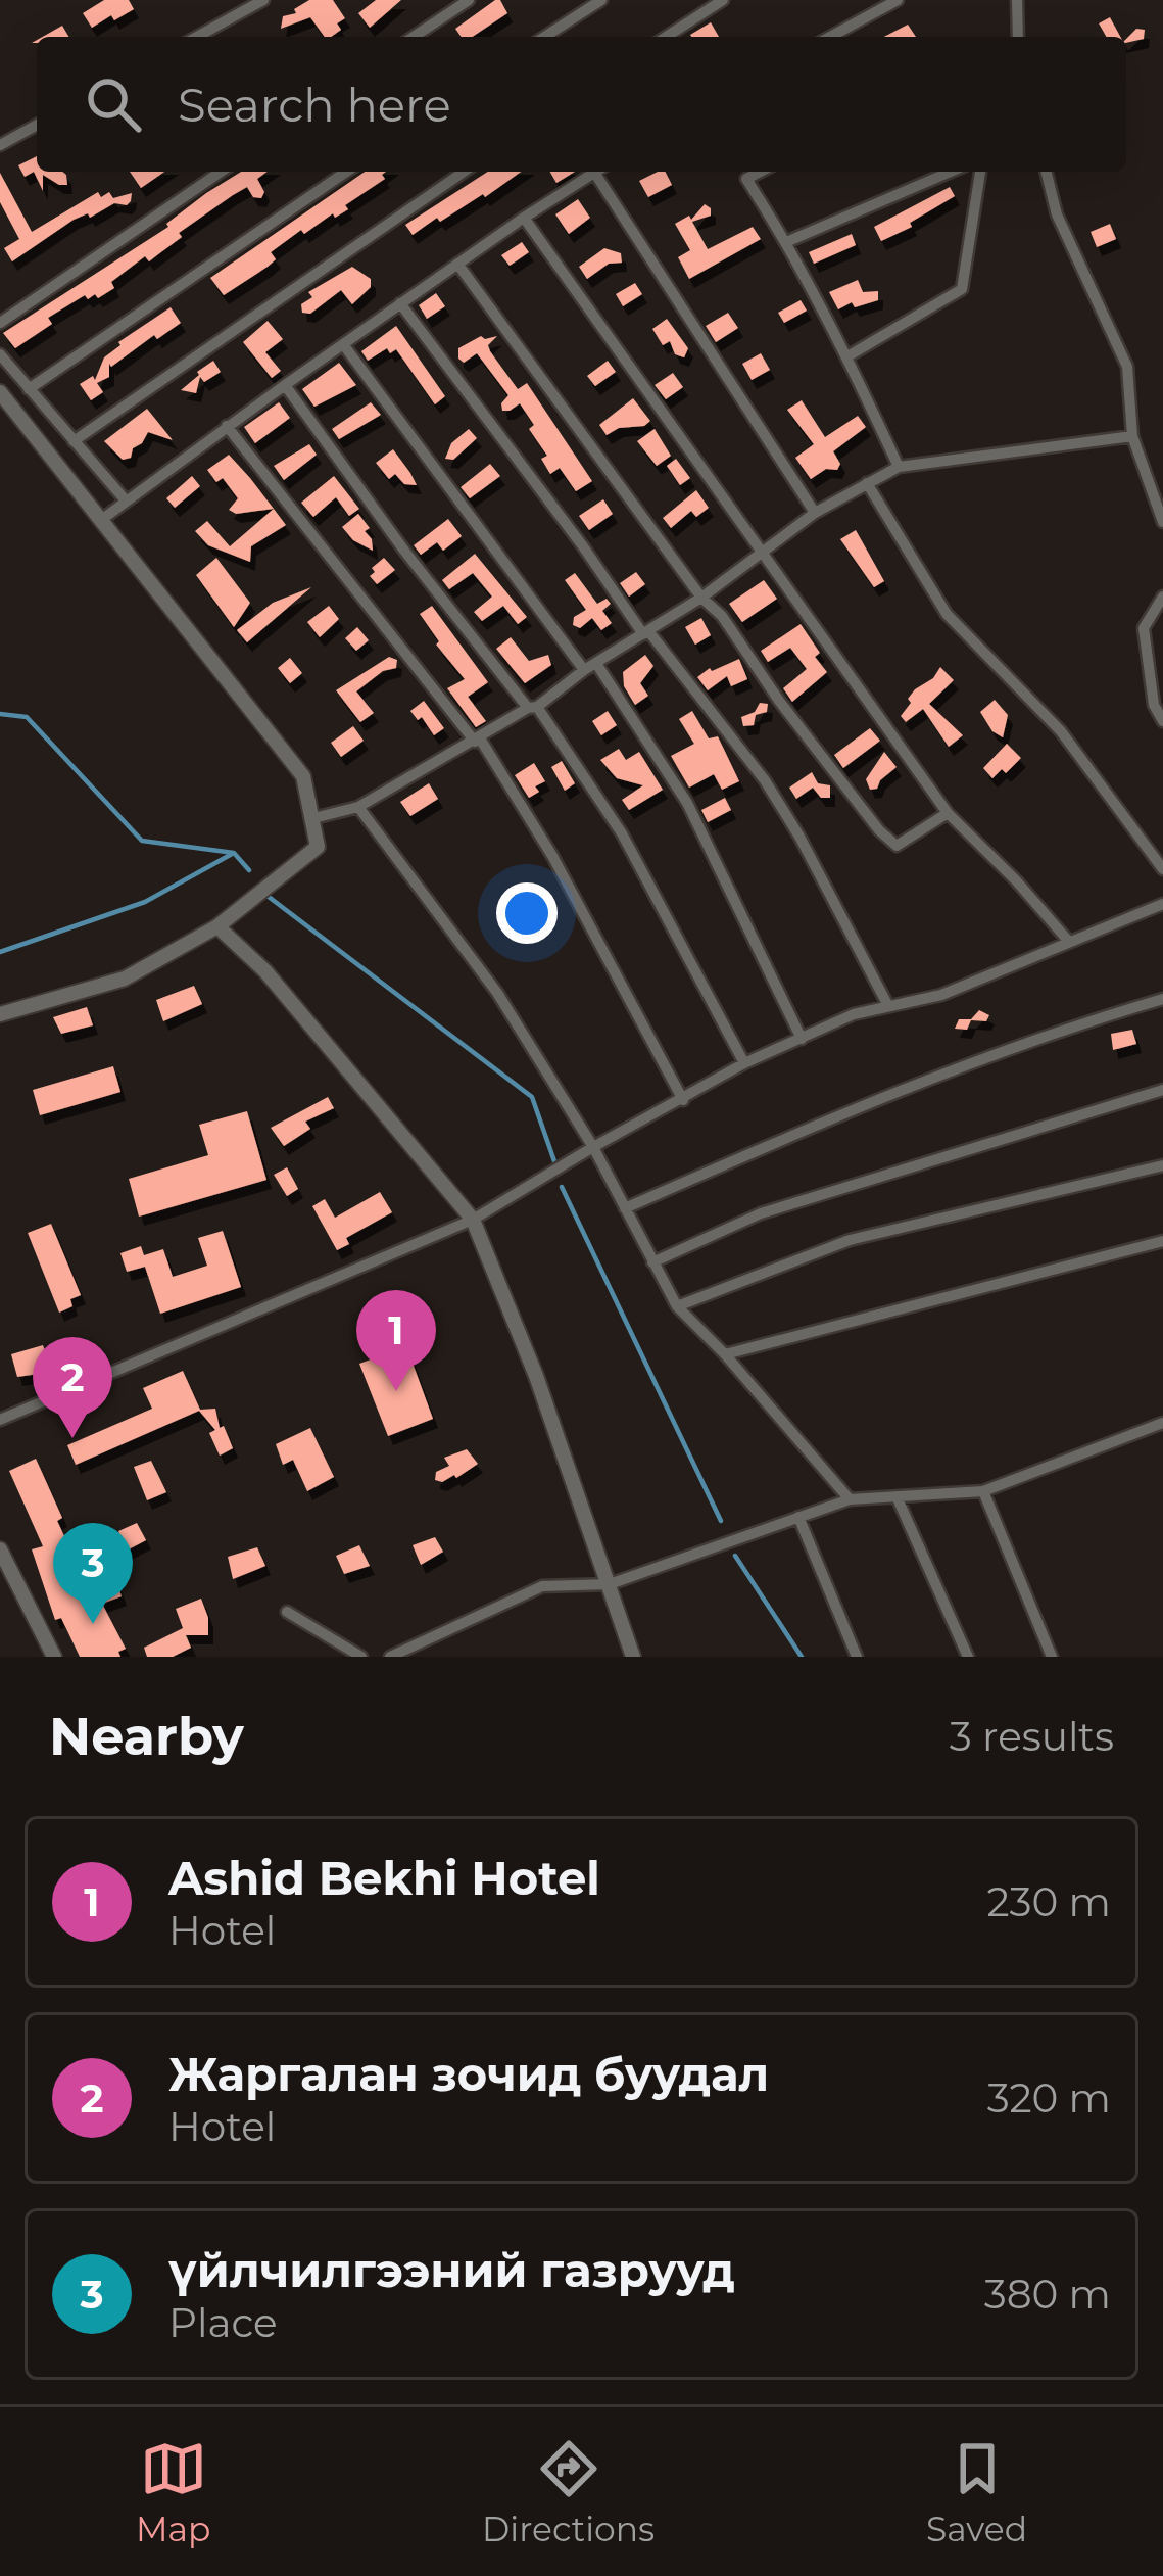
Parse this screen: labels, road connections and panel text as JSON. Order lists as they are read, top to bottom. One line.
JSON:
{"page":{"search":"Search here","pins":["1","2","3"],"heading":["Nearby","3 results"],"list":[{"mark":"1","name":"Ashid Bekhi Hotel","note":"Hotel","value":"230 m"},{"mark":"2","name":"Жаргалан зочид буудал","note":"Hotel","value":"320 m"},{"mark":"3","name":"үйлчилгээний газрууд","note":"Place","value":"380 m"}],"nav":["Map","Directions","Saved"]}}
